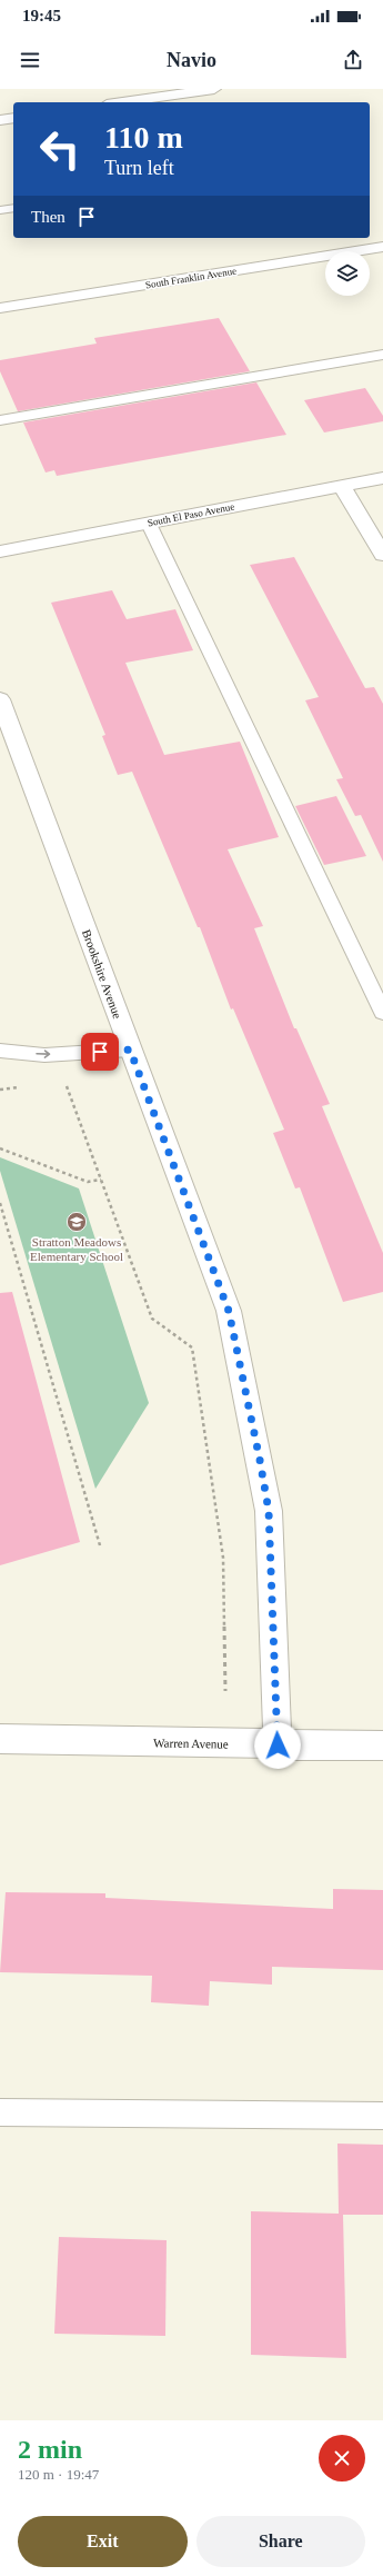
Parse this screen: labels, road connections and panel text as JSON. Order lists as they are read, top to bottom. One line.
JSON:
{"streets":{"street":["South Franklin Avenue","South El Paso Avenue","Brookshire Avenue","Warren Avenue"]},"crossings":[["Brookshire Avenue","Warren Avenue"]],"places":{"school or university":["Stratton Meadows Elementary School"]},"page":{"status":"19:45","header":"Navio","turn":["110 m","Turn left"],"then":"Then","heading":["2 min","120 m · 19:47"],"buttons":["Exit","Share"]}}
